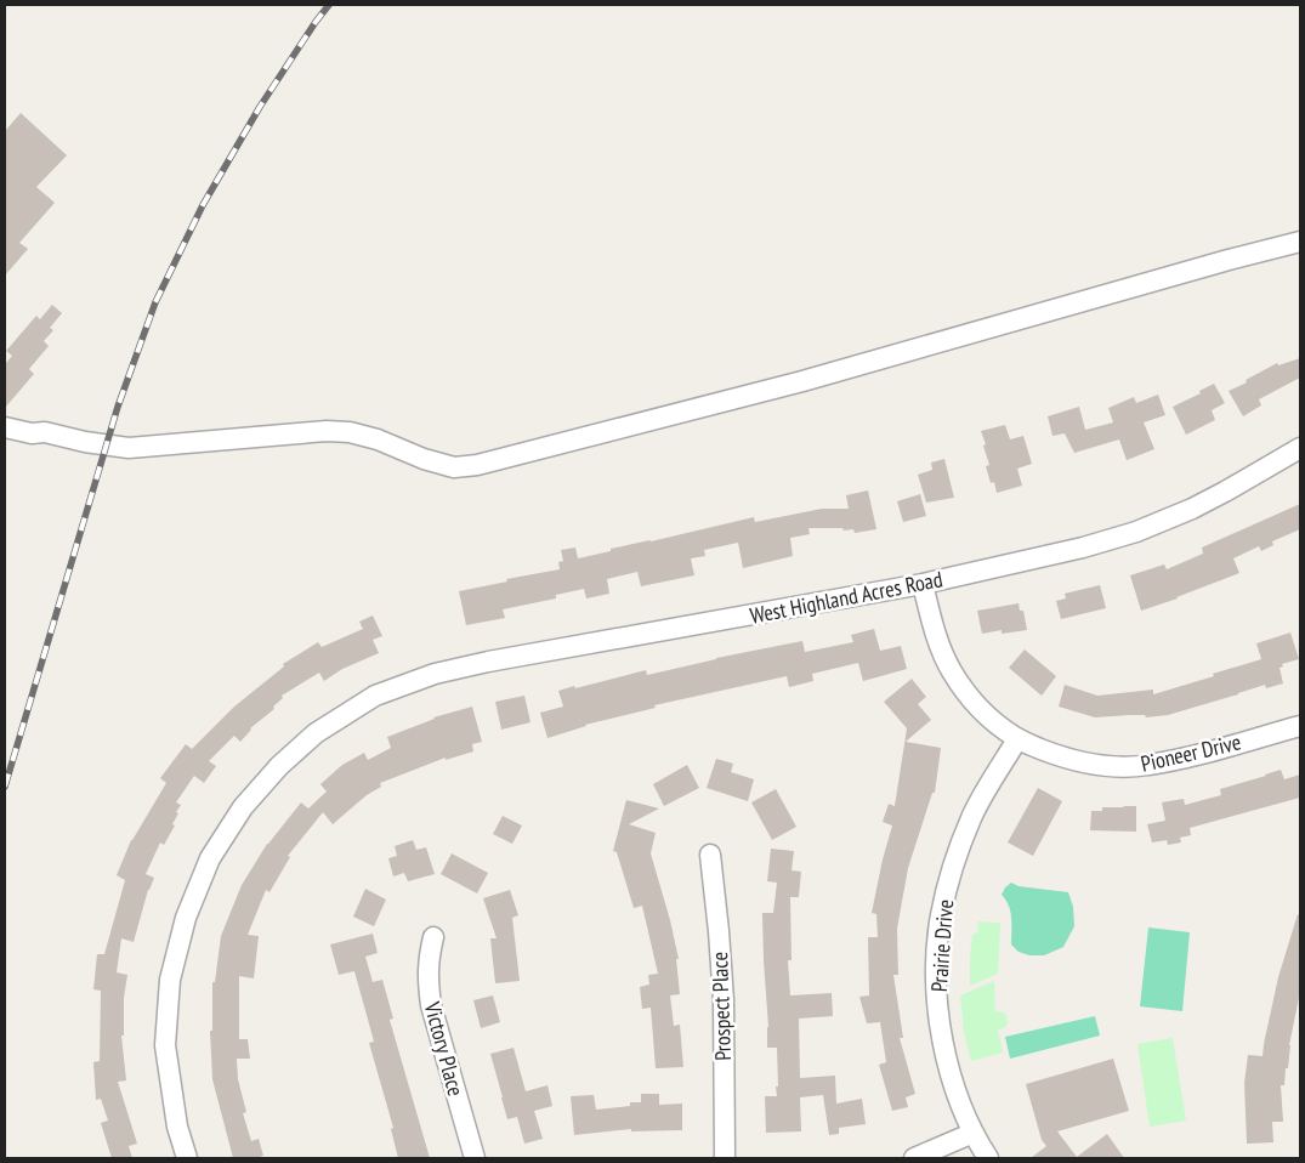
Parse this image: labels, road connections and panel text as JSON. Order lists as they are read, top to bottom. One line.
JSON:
{"streets":{"street":["West Highland Acres Road","Pioneer Drive","Prairie Drive","Prospect Place","Victory Place"]},"crossings":[["West Highland Acres Road","Pioneer Drive"],["Pioneer Drive","Prairie Drive"]]}
